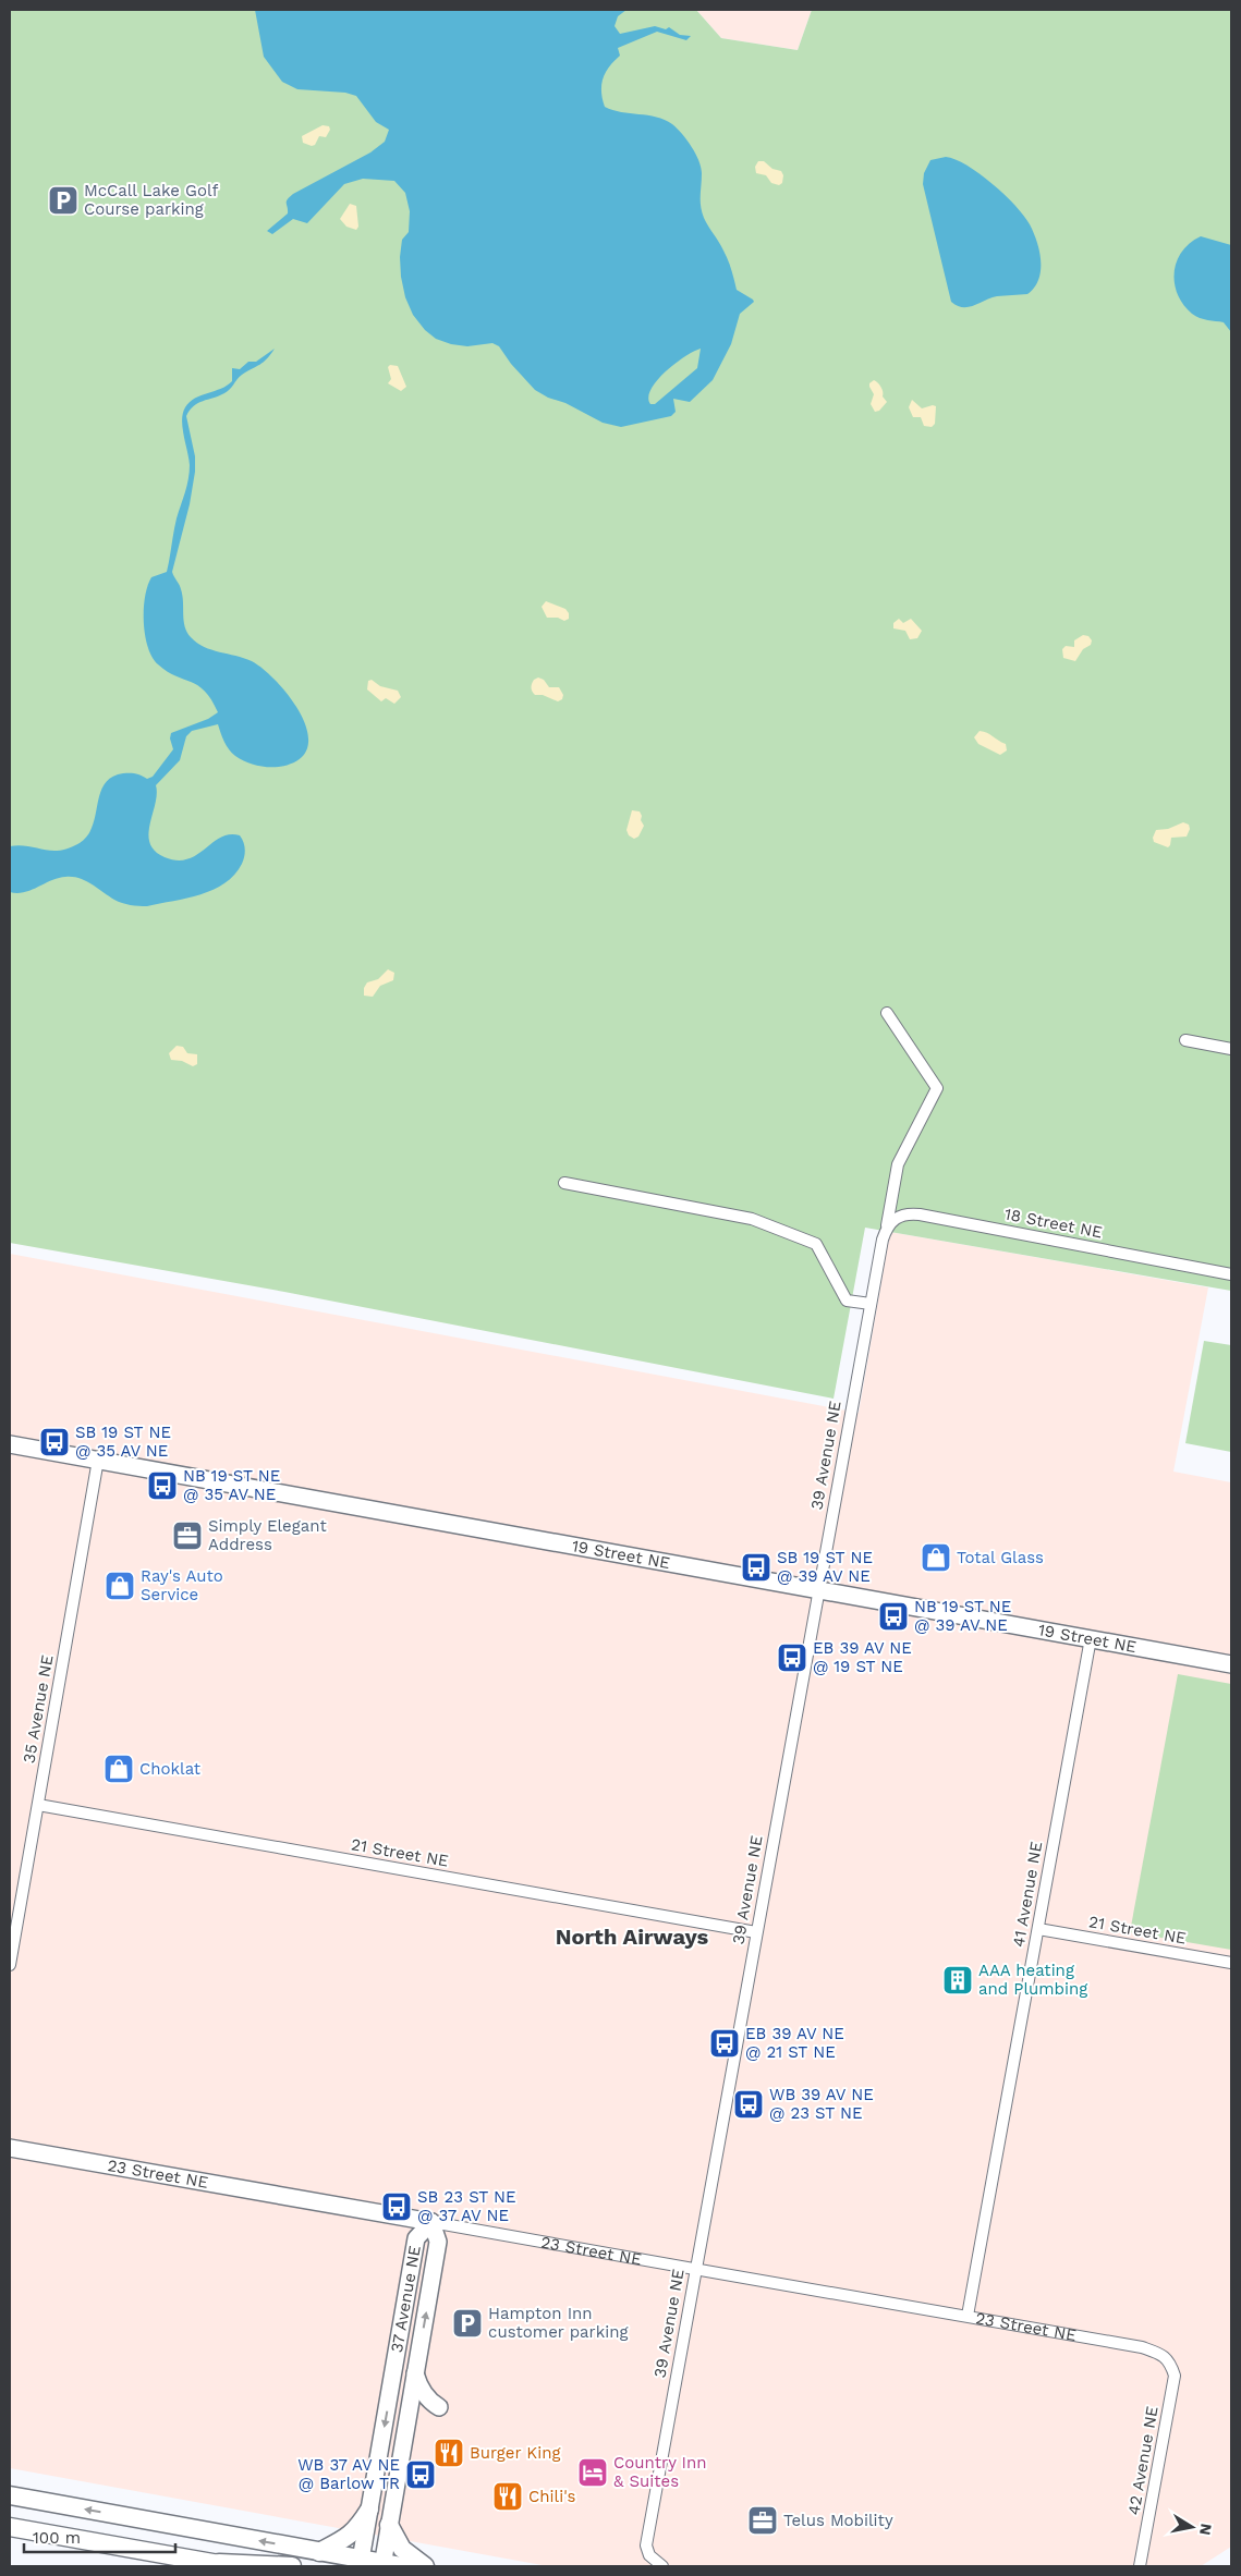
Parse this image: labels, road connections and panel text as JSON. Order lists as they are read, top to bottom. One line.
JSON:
{"streets":{"street":["18 Street NE","39 Avenue NE","19 Street NE","35 Avenue NE","21 Street NE","41 Avenue NE","23 Street NE","37 Avenue NE","42 Avenue NE"]},"crossings":[["18 Street NE","39 Avenue NE"],["39 Avenue NE","19 Street NE"],["39 Avenue NE","21 Street NE"],["39 Avenue NE","23 Street NE"],["19 Street NE","35 Avenue NE"],["19 Street NE","41 Avenue NE"],["35 Avenue NE","21 Street NE"],["21 Street NE","41 Avenue NE"],["41 Avenue NE","23 Street NE"],["23 Street NE","37 Avenue NE"],["23 Street NE","42 Avenue NE"]],"districts":["North Airways"],"places":{"parking":["McCall Lake Golf Course parking","Hampton Inn customer parking"],"bus stop":["SB 19 ST NE @ 35 AV NE","NB 19 ST NE @ 35 AV NE","SB 19 ST NE @ 39 AV NE","NB 19 ST NE @ 39 AV NE","EB 39 AV NE @ 19 ST NE","EB 39 AV NE @ 21 ST NE","WB 39 AV NE @ 23 ST NE","SB 23 ST NE @ 37 AV NE","WB 37 AV NE @ Barlow TR"],"office":["Simply Elegant Address","Telus Mobility"],"shop":["Total Glass","Ray's Auto Service","Choklat"],"building":["AAA heating and Plumbing"],"restaurant":["Burger King","Chili's"],"hotel":["Country Inn & Suites"]},"scale_bar":"100 m","north":"right"}
